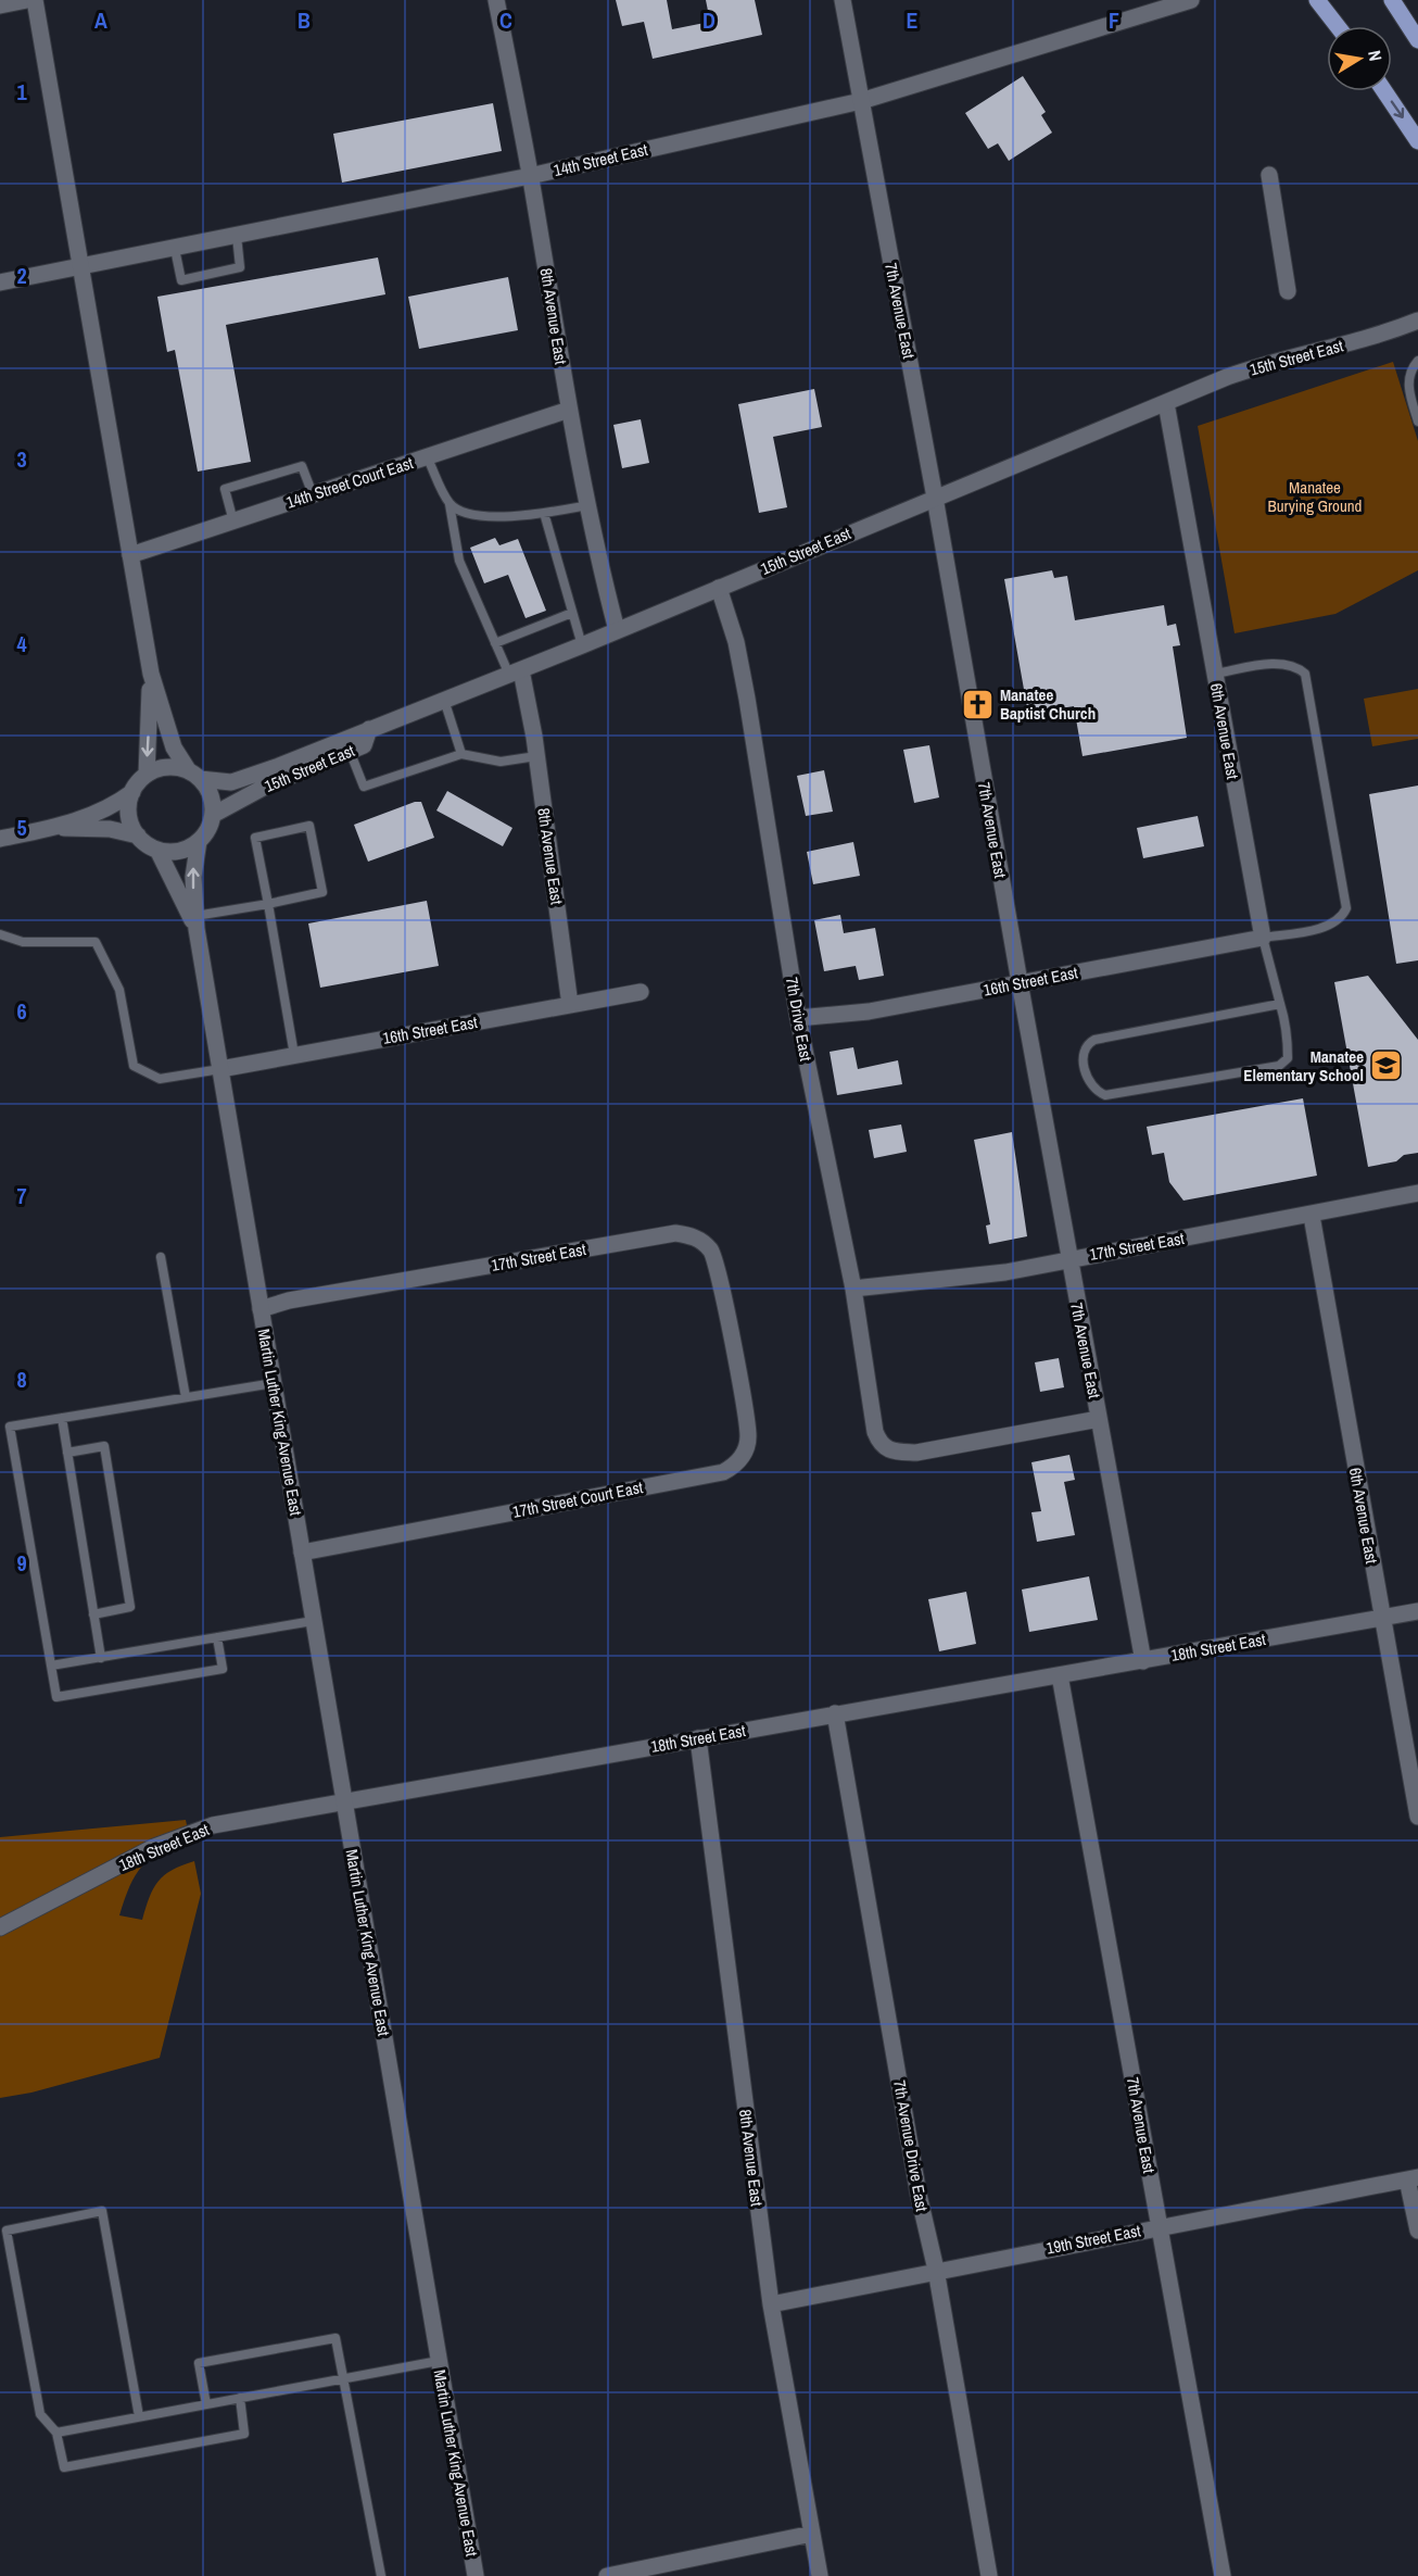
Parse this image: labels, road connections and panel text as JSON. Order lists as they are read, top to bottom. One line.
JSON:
{"streets":{"street":["14th Street East","7th Avenue East","8th Avenue East","15th Street East","14th Street Court East","6th Avenue East","16th Street East","7th Drive East","17th Street East","Martin Luther King Avenue East","17th Street Court East","18th Street East","7th Avenue Drive East","19th Street East"]},"crossings":[["14th Street East","7th Avenue East"],["14th Street East","8th Avenue East"],["7th Avenue East","15th Street East"],["7th Avenue East","16th Street East"],["7th Avenue East","7th Drive East"],["7th Avenue East","17th Street East"],["7th Avenue East","18th Street East"],["7th Avenue East","19th Street East"],["8th Avenue East","15th Street East"],["8th Avenue East","14th Street Court East"],["8th Avenue East","16th Street East"],["8th Avenue East","18th Street East"],["8th Avenue East","19th Street East"],["15th Street East","6th Avenue East"],["15th Street East","7th Drive East"],["6th Avenue East","16th Street East"],["6th Avenue East","17th Street East"],["6th Avenue East","18th Street East"],["16th Street East","7th Drive East"],["16th Street East","Martin Luther King Avenue East"],["7th Drive East","17th Street East"],["17th Street East","Martin Luther King Avenue East"],["17th Street East","17th Street Court East"],["Martin Luther King Avenue East","17th Street Court East"],["Martin Luther King Avenue East","18th Street East"],["18th Street East","7th Avenue Drive East"],["7th Avenue Drive East","19th Street East"]],"parks":["Manatee Burying Ground"],"places":{"church":["Manatee Baptist Church"],"school or university":["Manatee Elementary School"]},"north":"right","grid":{"columns":["A","B","C","D","E","F"],"rows":["1","2","3","4","5","6","7","8","9"]}}
